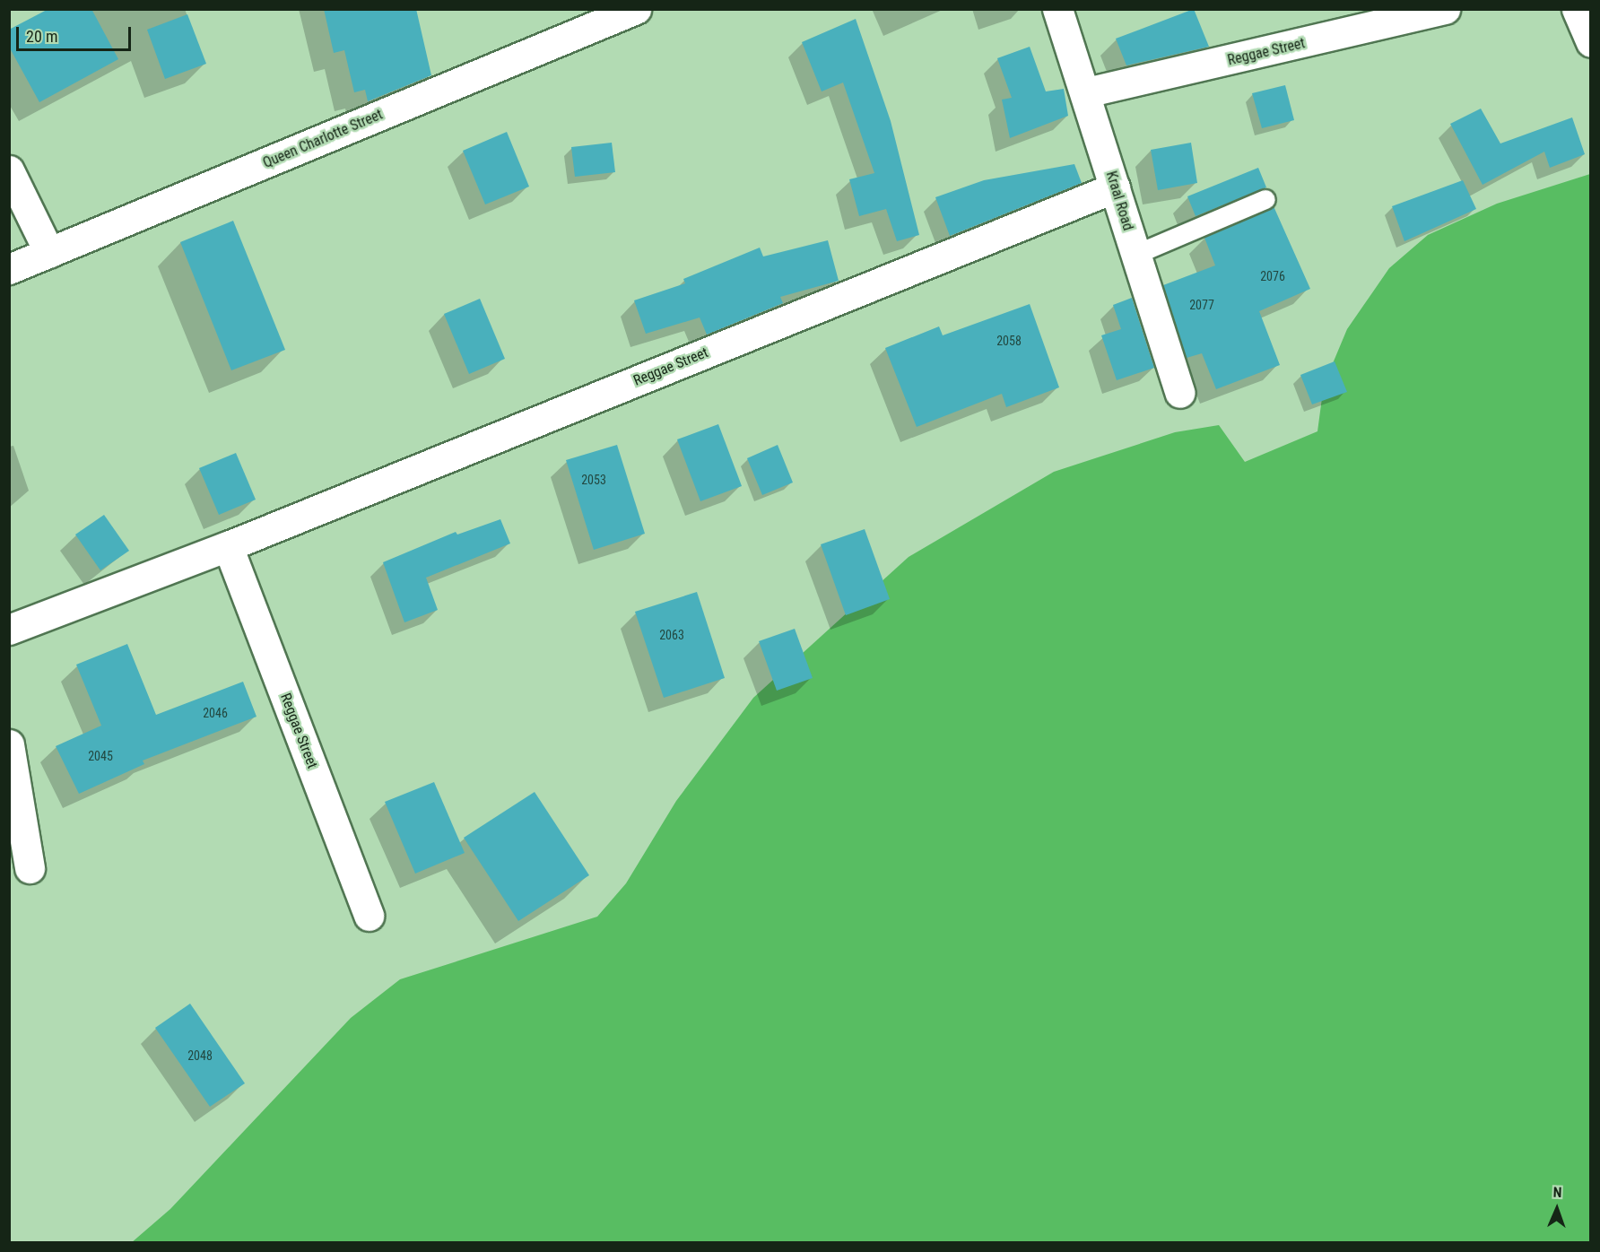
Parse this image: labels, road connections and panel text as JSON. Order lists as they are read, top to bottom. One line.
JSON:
{"streets":{"street":["Reggae Street","Queen Charlotte Street","Kraal Road"]},"crossings":[["Reggae Street","Kraal Road"]],"house_numbers":["2076","2077","2058","2053","2063","2046","2045","2048"],"scale_bar":"20 m","north":"top"}
